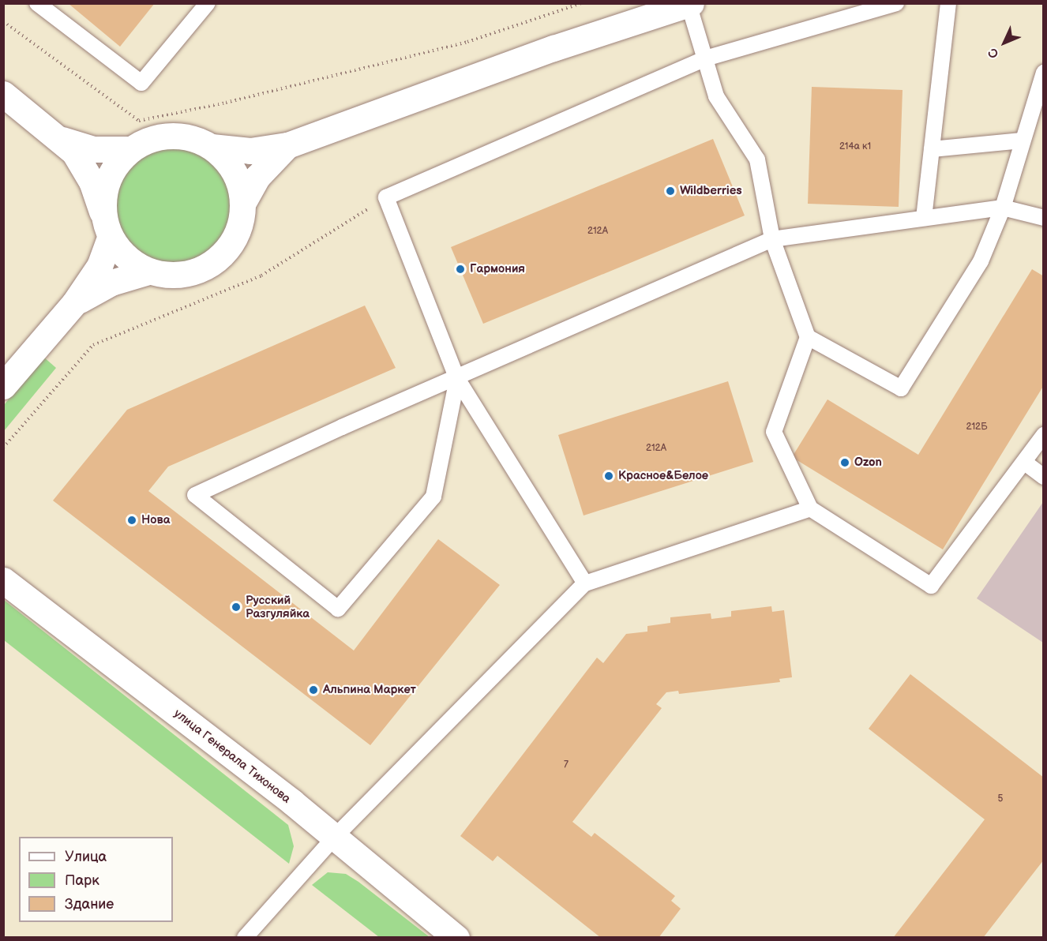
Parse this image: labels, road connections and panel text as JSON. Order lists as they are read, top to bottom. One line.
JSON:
{"streets":{"main road":["улица Генерала Тихонова"]},"places":["Wildberries","Гармония","Ozon","Красное&Белое","Нова","Русский Разгуляйка","Альпина Маркет"],"house_numbers":["214а к1","212А","212Б","212А","7","5"],"legend":["Улица","Парк","Здание"],"north":"bottom left"}
